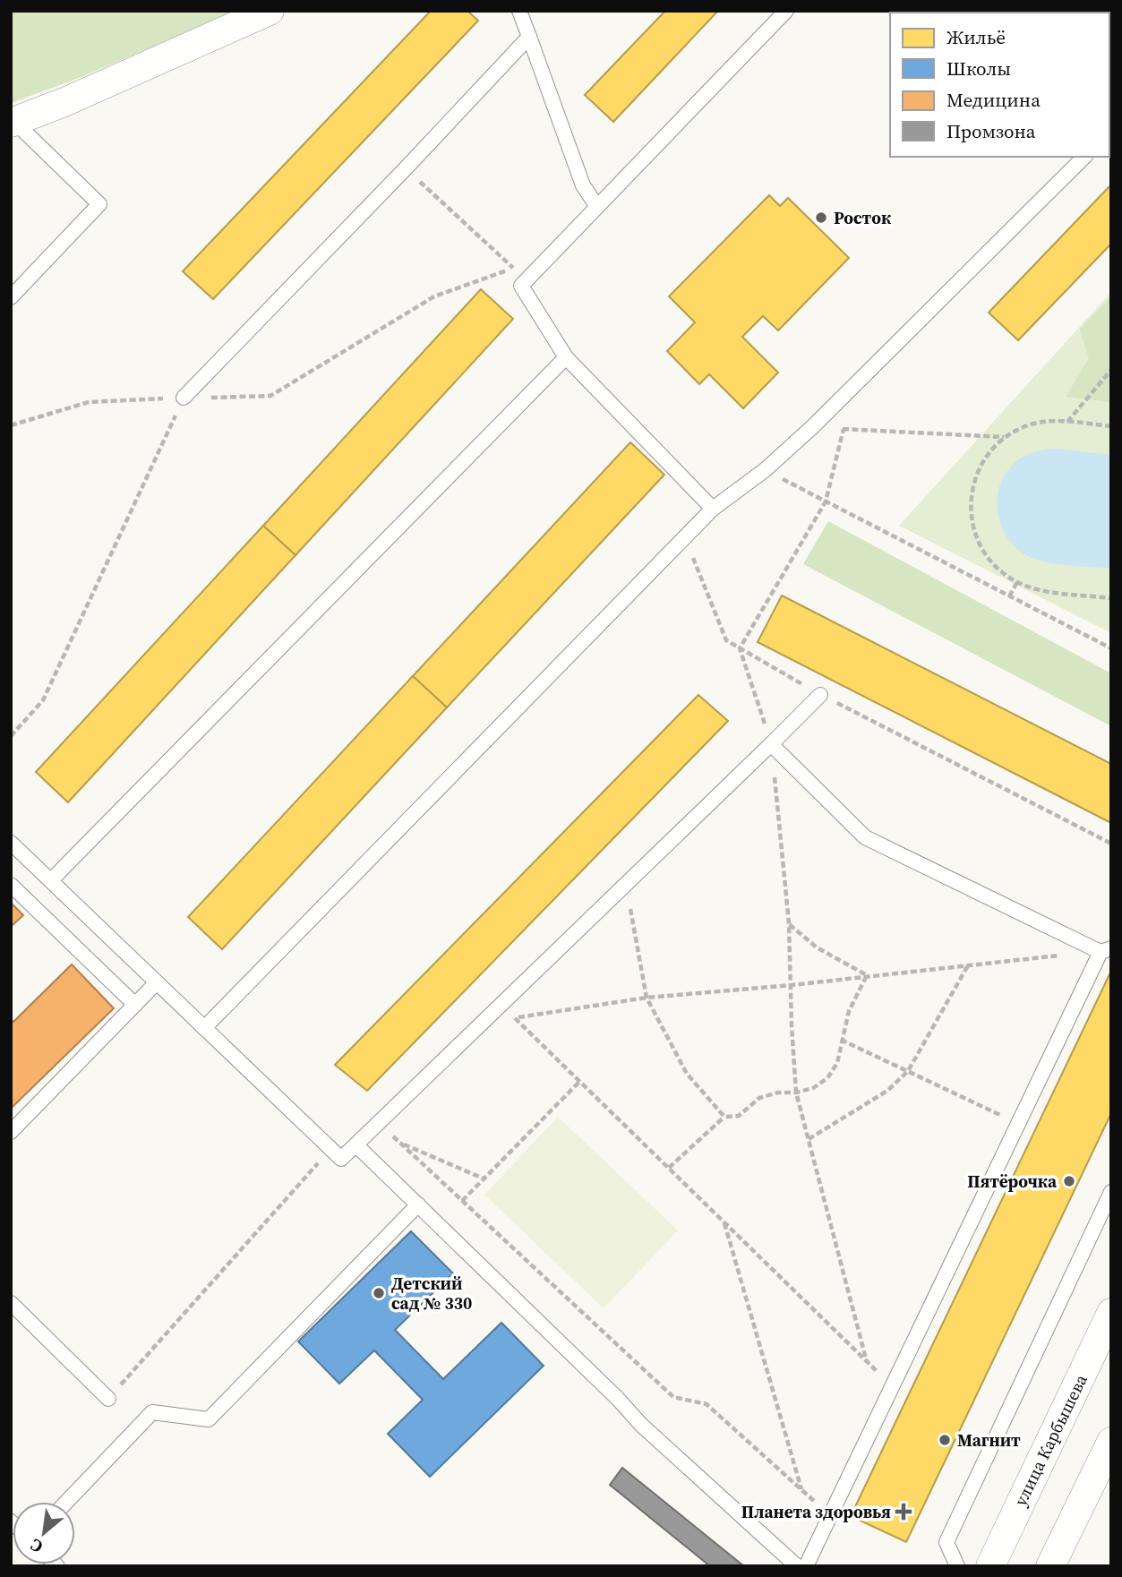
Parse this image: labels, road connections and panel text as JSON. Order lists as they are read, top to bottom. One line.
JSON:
{"streets":{"street":["улица Карбышева"]},"places":{"other":["Росток","Пятёрочка","Детский сад № 330","Магнит"],"health":["Планета здоровья"]},"legend":["Жильё","Школы","Медицина","Промзона"],"north":"bottom left"}
